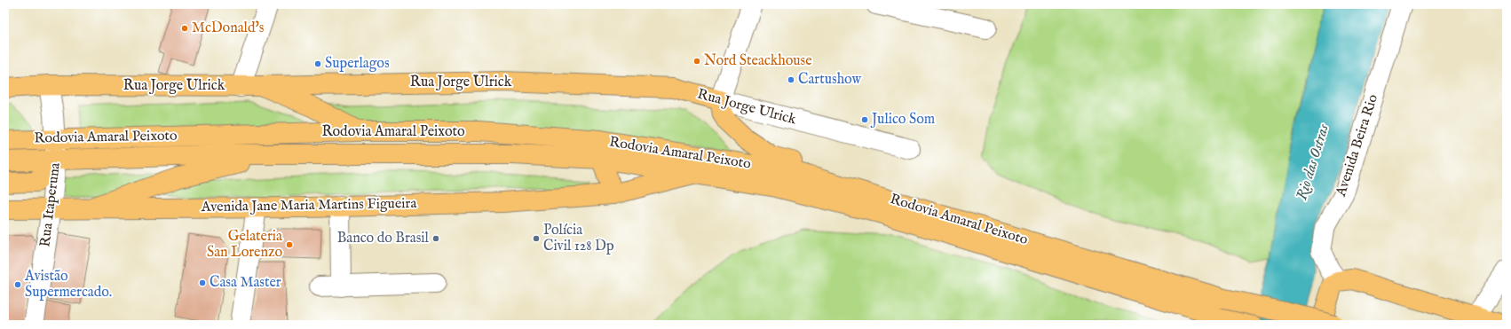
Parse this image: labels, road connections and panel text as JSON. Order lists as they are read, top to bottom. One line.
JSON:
{"streets":{"main road":["Rua Jorge Ulrick","Rodovia Amaral Peixoto","Avenida Jane Maria Martins Figueira"],"street":["Avenida Beira Rio","Rua Itaperuna"]},"crossings":[["Rua Jorge Ulrick","Rua Itaperuna"],["Rodovia Amaral Peixoto","Rua Itaperuna"],["Rodovia Amaral Peixoto","Avenida Jane Maria Martins Figueira"],["Rua Itaperuna","Avenida Jane Maria Martins Figueira"]],"water":["Rio das Ostras"],"places":["McDonald's","Nord Steackhouse","Superlagos","Cartushow","Julico Som","Banco do Brasil","Polícia Civil 128 Dp","Gelateria San Lorenzo","Casa Master","Avistão Supermercado."]}
